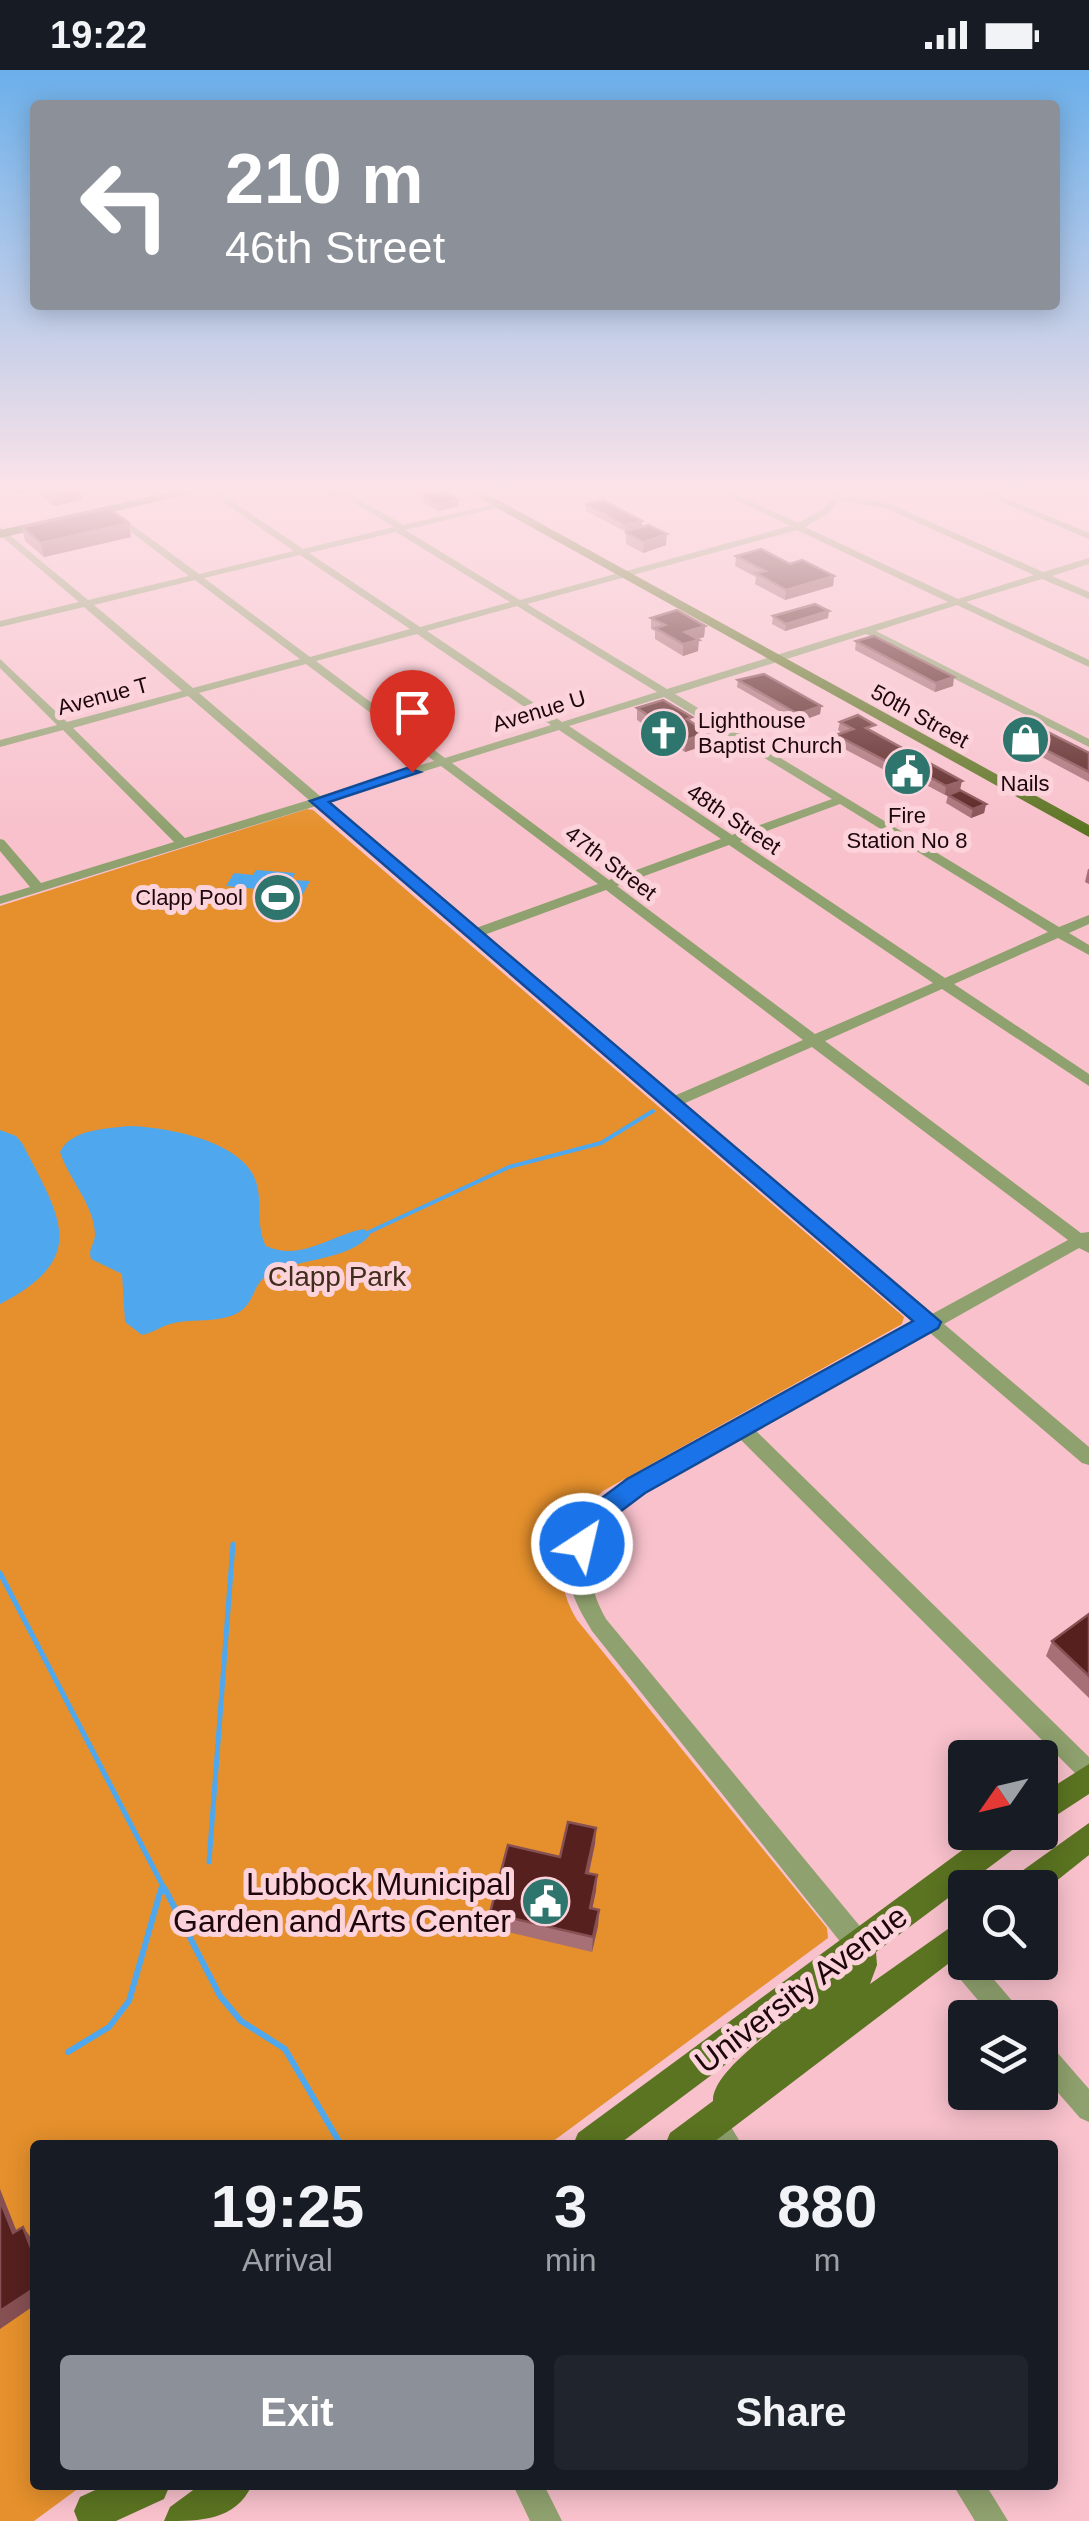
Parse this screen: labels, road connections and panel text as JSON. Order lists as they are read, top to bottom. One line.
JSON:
{"streets":{"main road":["50th Street","University Avenue"],"street":["Avenue T","Avenue U","48th Street","47th Street"]},"crossings":[["Avenue T","48th Street"],["Avenue T","47th Street"],["Avenue U","50th Street"],["Avenue U","48th Street"],["Avenue U","47th Street"]],"parks":["Clapp Park"],"places":{"church":["Lighthouse Baptist Church"],"shop":["Nails"],"public building":["Fire Station No 8","Lubbock Municipal Garden and Arts Center"],"sports":["Clapp Pool"]},"north":"bottom left","page":{"status":"19:22","turn":["210 m","46th Street"],"eta":["19:25","Arrival","3","min","880","m"],"buttons":["Exit","Share"]}}
